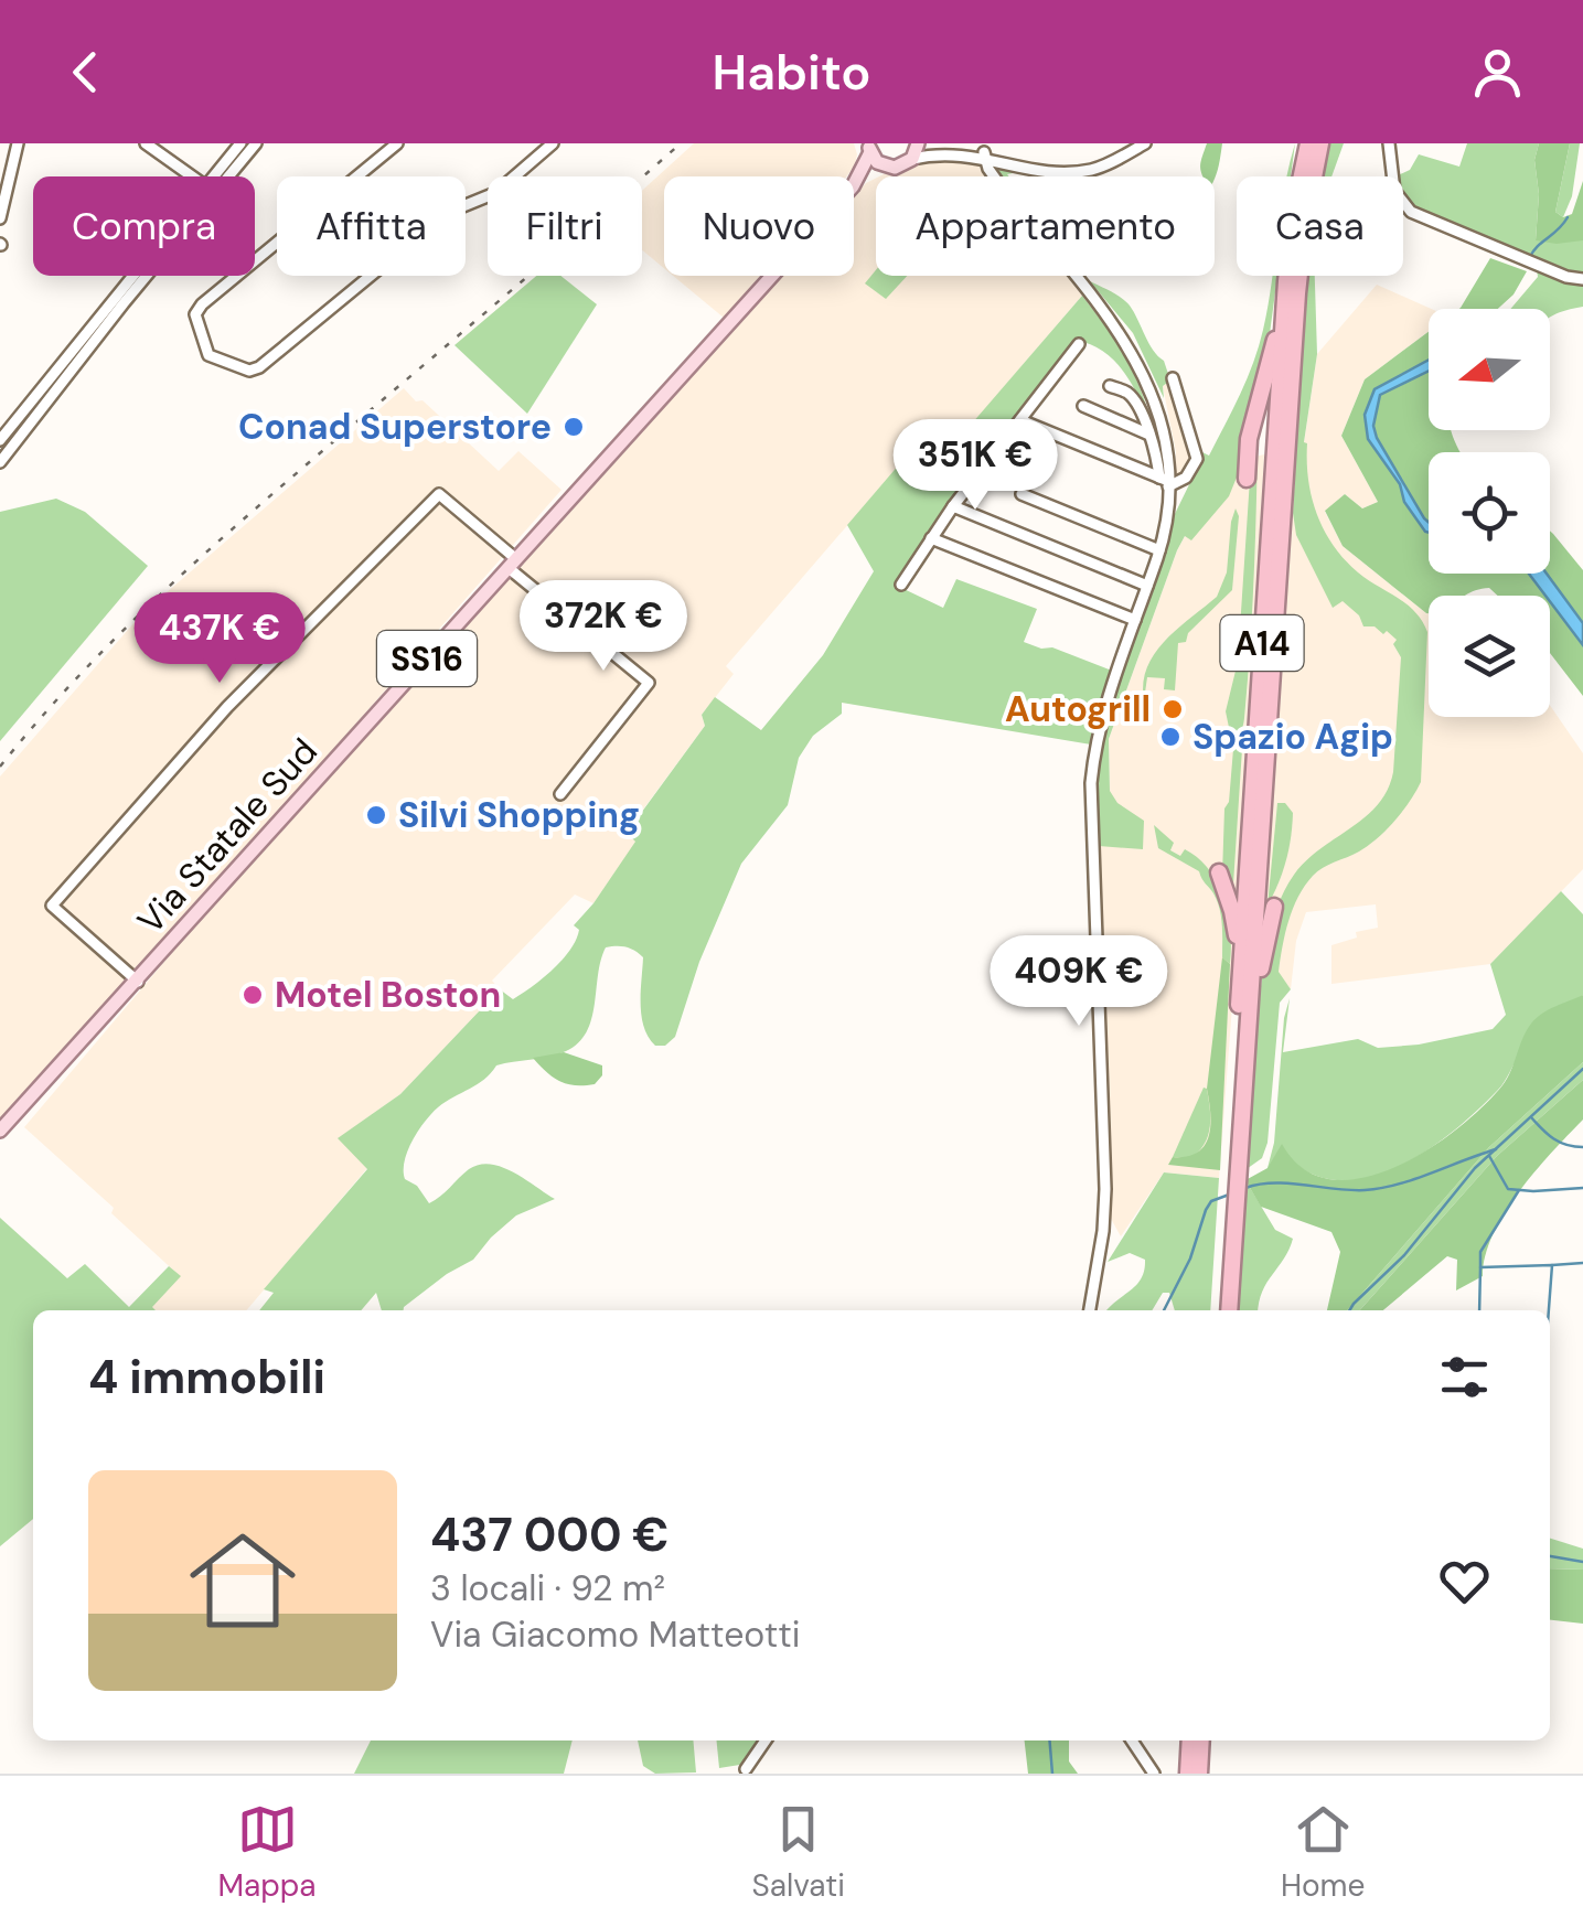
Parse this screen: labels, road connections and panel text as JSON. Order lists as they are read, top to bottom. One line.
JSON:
{"streets":{"highway":["A14"],"main road":["SS16","Via Statale Sud"]},"places":["Conad Superstore","Autogrill","Spazio Agip","Silvi Shopping","Motel Boston"],"north":"left","page":{"header":"Habito","chip":["Compra","Affitta","Filtri","Nuovo","Appartamento","Casa"],"price":["351K €","372K €","437K €","409K €"],"heading":"4 immobili","list":[{"name":"437 000 €","note":"3 locali · 92 m² · Via Giacomo Matteotti"}],"tabs":["Mappa","Salvati","Home"]}}
